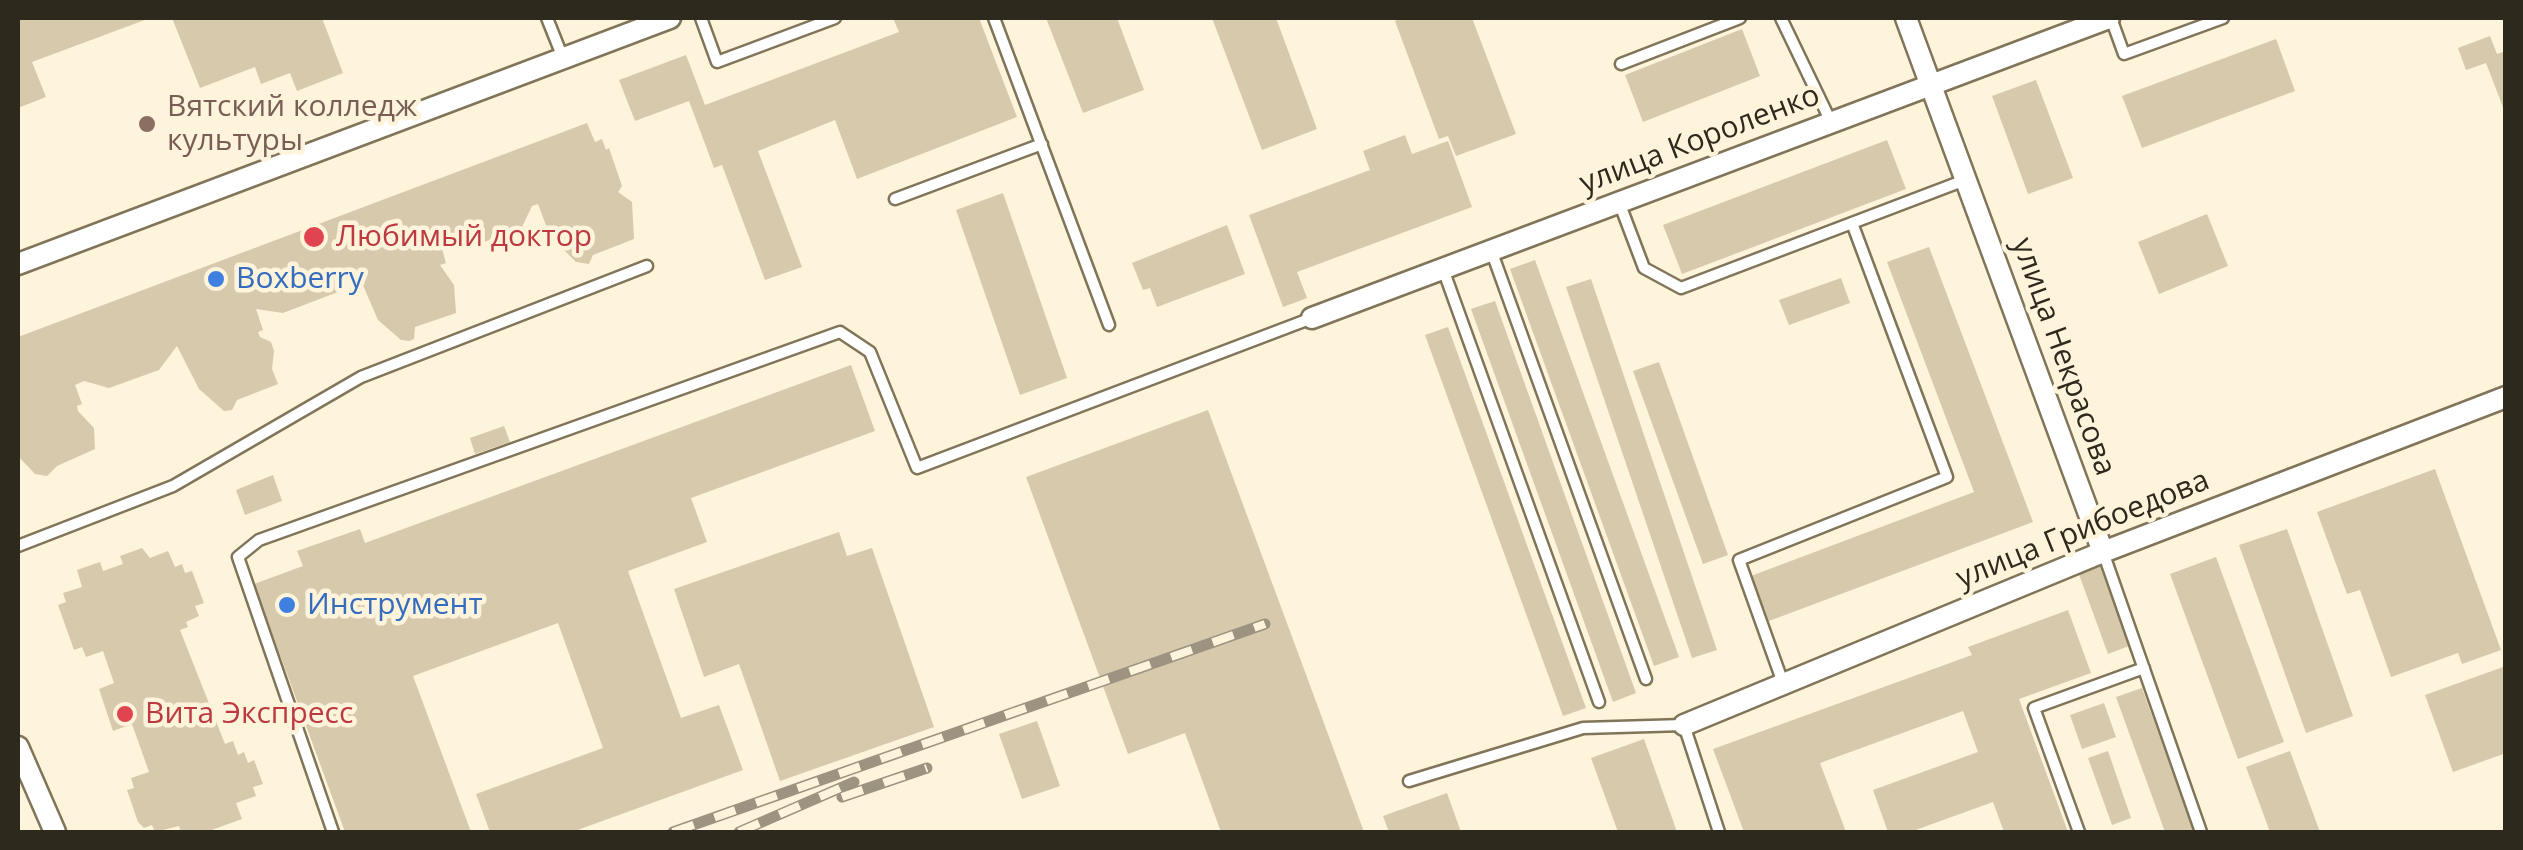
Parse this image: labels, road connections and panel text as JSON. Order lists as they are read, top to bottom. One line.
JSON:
{"streets":{"street":["улица Короленко","улица Некрасова","улица Грибоедова"]},"crossings":[["улица Короленко","улица Некрасова"],["улица Некрасова","улица Грибоедова"]],"places":["Вятский колледж культуры","Любимый доктор","Boxberry","Инструмент","Вита Экспресс"]}
